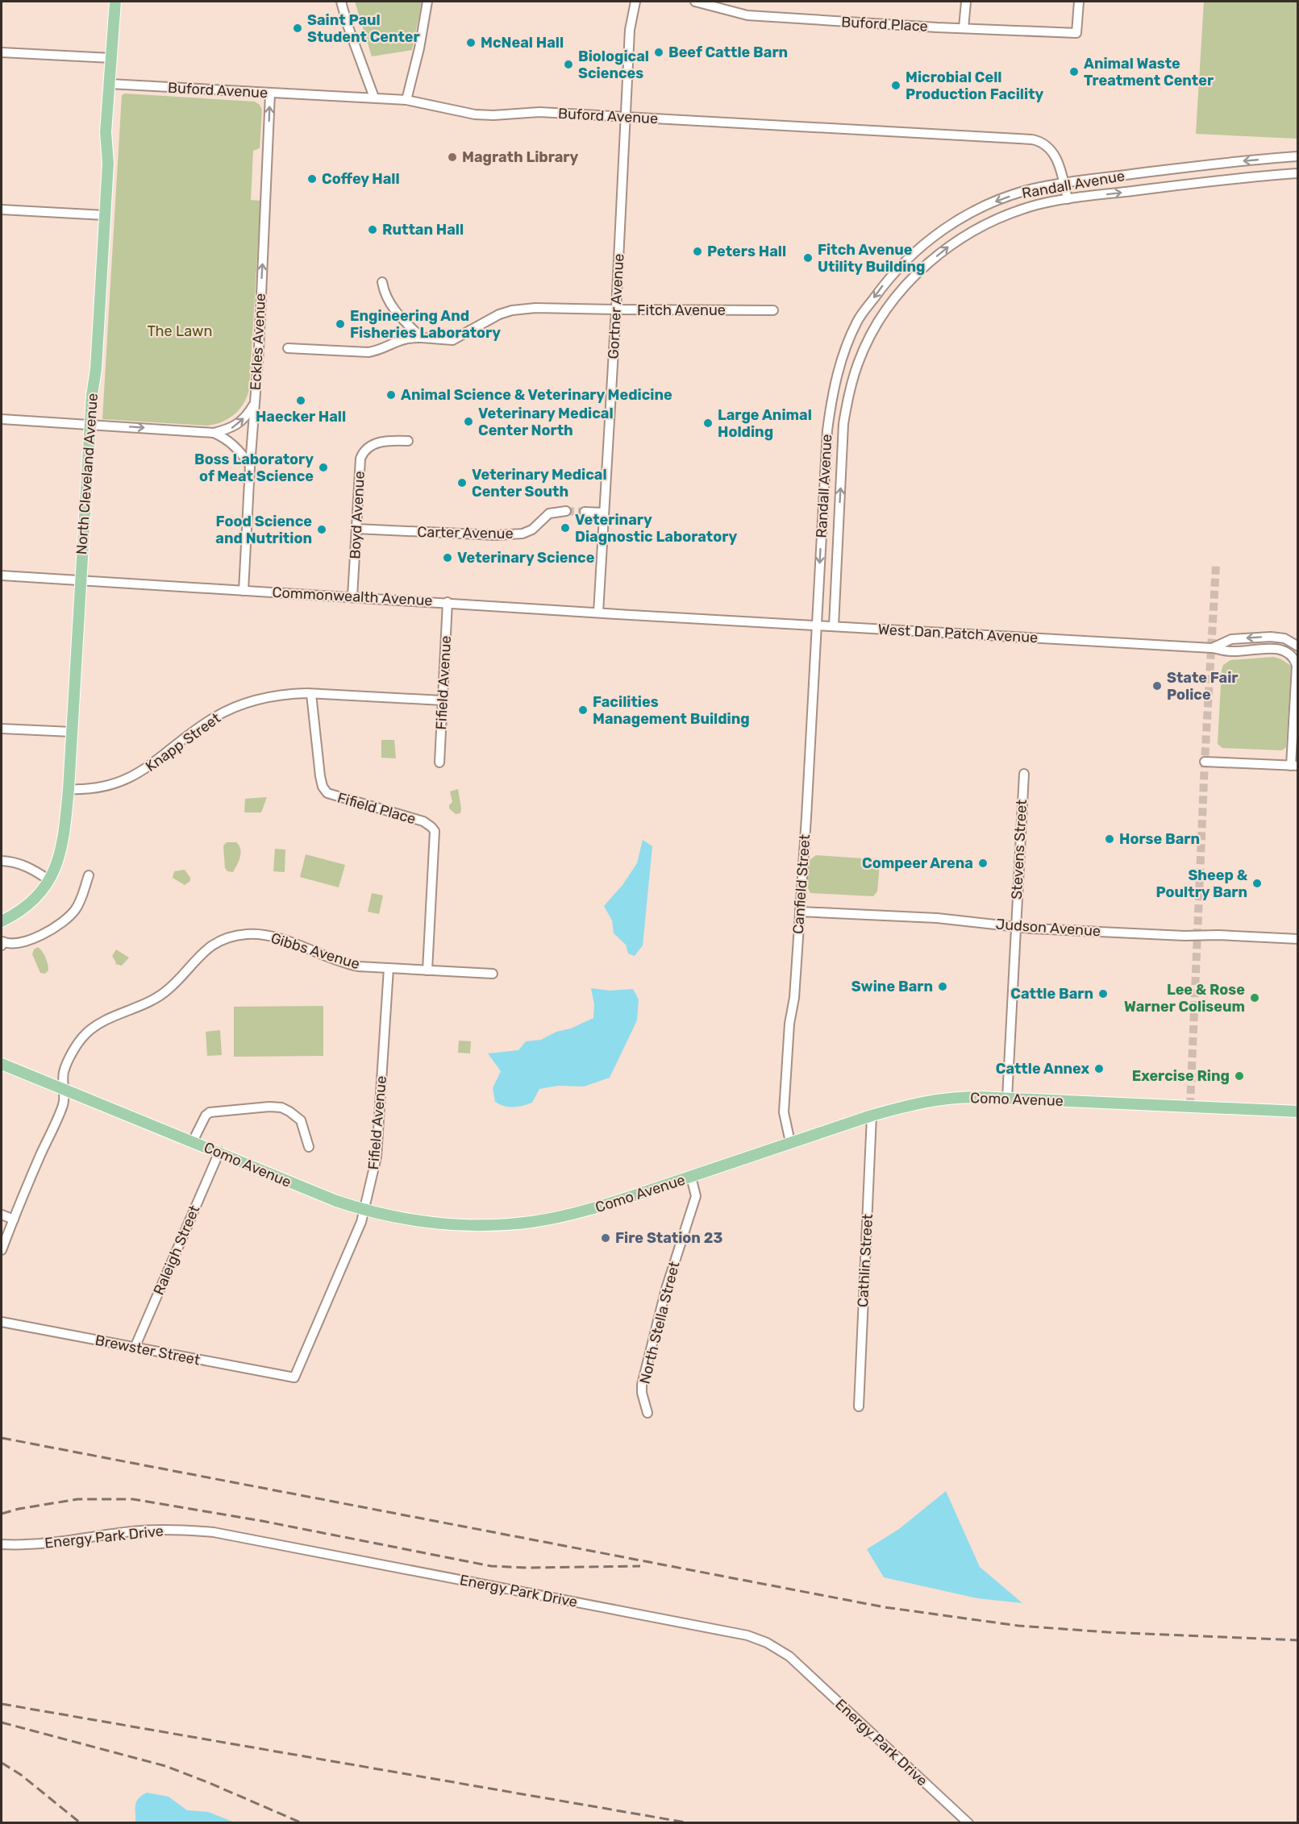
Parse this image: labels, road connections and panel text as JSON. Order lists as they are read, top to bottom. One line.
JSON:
{"streets":{"main road":["North Cleveland Avenue","Como Avenue"],"street":["Buford Place","Buford Avenue","Randall Avenue","Gortner Avenue","Fitch Avenue","Eckles Avenue","Boyd Avenue","Carter Avenue","Commonwealth Avenue","West Dan Patch Avenue","Fifield Avenue","Knapp Street","Fifield Place","Stevens Street","Canfield Street","Judson Avenue","Gibbs Avenue","Raleigh Street","Cathlin Street","North Stella Street","Brewster Street","Energy Park Drive"]},"crossings":[["Buford Avenue","Randall Avenue"],["Buford Avenue","Gortner Avenue"],["Buford Avenue","Eckles Avenue"],["Buford Avenue","North Cleveland Avenue"],["Randall Avenue","West Dan Patch Avenue"],["Randall Avenue","Canfield Street"],["Gortner Avenue","Fitch Avenue"],["Gortner Avenue","Commonwealth Avenue"],["Eckles Avenue","Commonwealth Avenue"],["North Cleveland Avenue","Commonwealth Avenue"],["North Cleveland Avenue","Knapp Street"],["Boyd Avenue","Carter Avenue"],["Boyd Avenue","Commonwealth Avenue"],["Commonwealth Avenue","West Dan Patch Avenue"],["Commonwealth Avenue","Fifield Avenue"],["West Dan Patch Avenue","Canfield Street"],["Fifield Avenue","Knapp Street"],["Fifield Avenue","Gibbs Avenue"],["Fifield Avenue","Como Avenue"],["Fifield Avenue","Brewster Street"],["Knapp Street","Fifield Place"],["Fifield Place","Gibbs Avenue"],["Stevens Street","Judson Avenue"],["Stevens Street","Como Avenue"],["Canfield Street","Judson Avenue"],["Canfield Street","Como Avenue"],["Gibbs Avenue","Como Avenue"],["Como Avenue","Raleigh Street"],["Como Avenue","Cathlin Street"],["Como Avenue","North Stella Street"],["Raleigh Street","Brewster Street"]],"one_way":["Eckles Avenue"],"parks":["The Lawn"],"places":["Saint Paul Student Center","McNeal Hall","Beef Cattle Barn","Biological Sciences","Animal Waste Treatment Center","Microbial Cell Production Facility","Magrath Library","Coffey Hall","Ruttan Hall","Peters Hall","Fitch Avenue Utility Building","Engineering And Fisheries Laboratory","Animal Science & Veterinary Medicine","Haecker Hall","Veterinary Medical Center North","Large Animal Holding","Boss Laboratory of Meat Science","Veterinary Medical Center South","Veterinary Diagnostic Laboratory","Food Science and Nutrition","Veterinary Science","State Fair Police","Facilities Management Building","Horse Barn","Compeer Arena","Sheep & Poultry Barn","Swine Barn","Cattle Barn","Lee & Rose Warner Coliseum","Cattle Annex","Exercise Ring","Fire Station 23"]}
